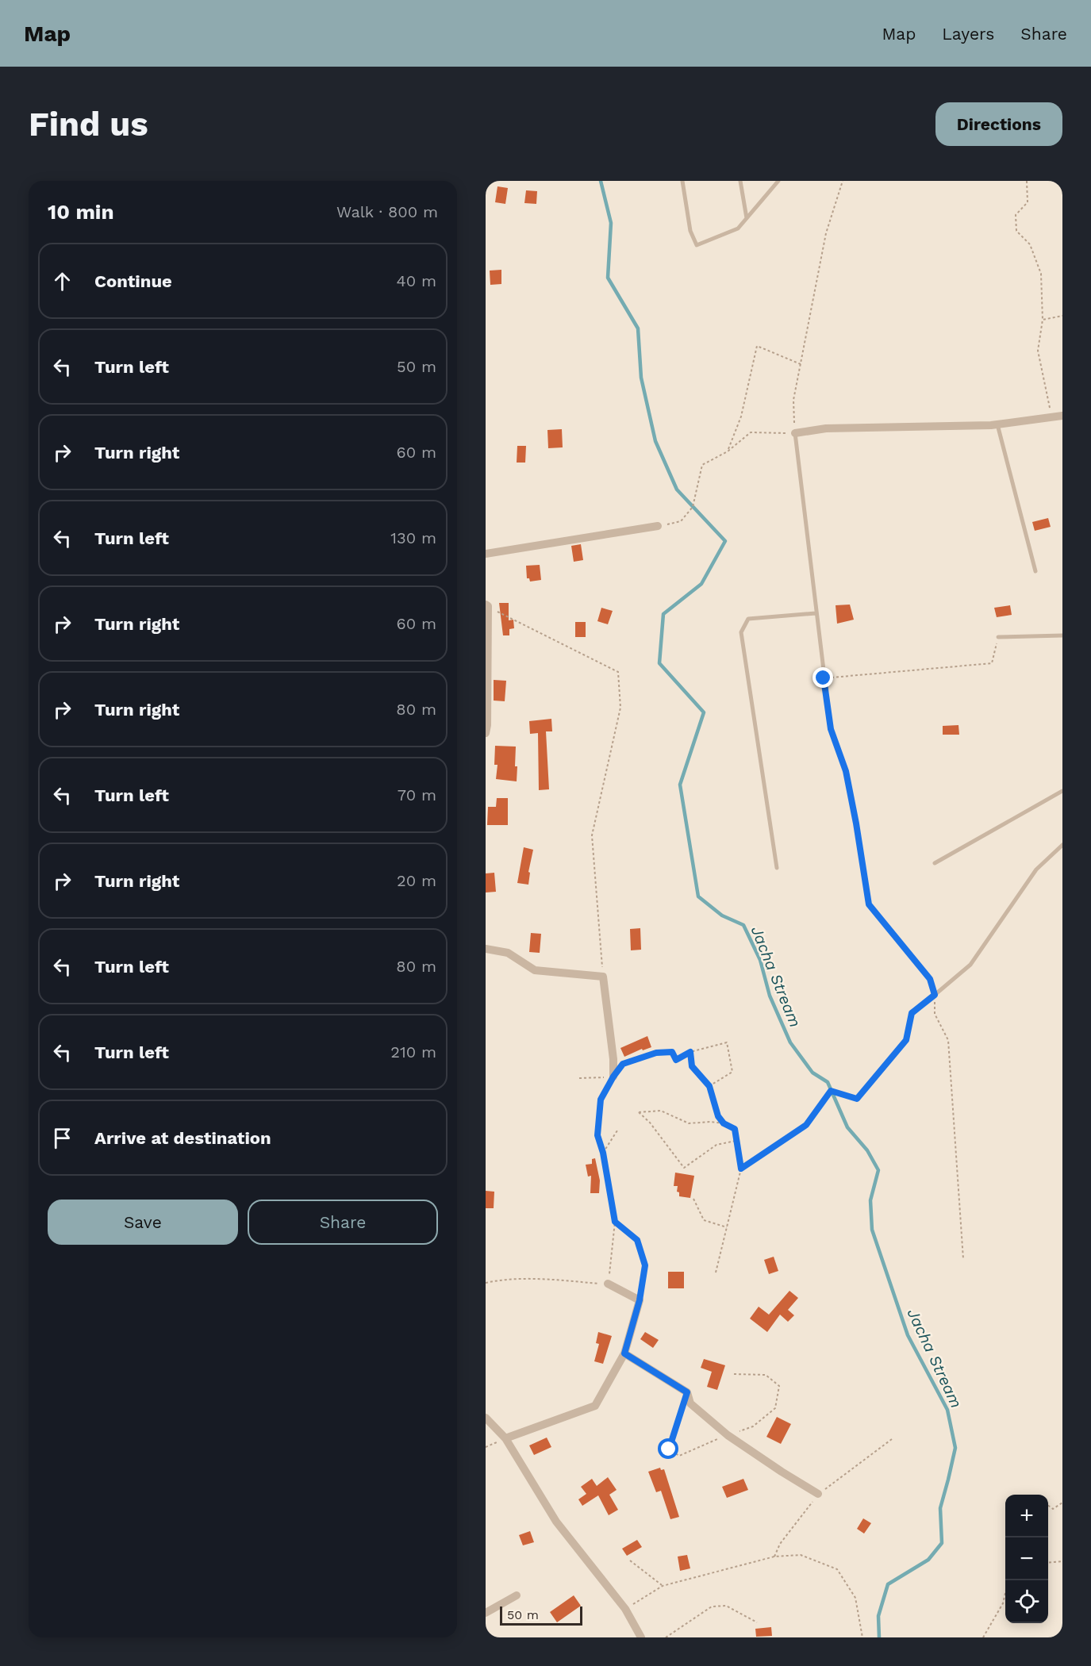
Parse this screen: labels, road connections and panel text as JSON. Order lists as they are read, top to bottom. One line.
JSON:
{"water":["Jacha Stream"],"scale_bar":"50 m","page":{"header":"Map","nav":["Map","Layers","Share"],"buttons":["Directions",["Save","Share"]],"title":"Find us","heading":["10 min","Walk · 800 m"],"list":[["Continue","40 m"],["Turn left","50 m"],["Turn right","60 m"],["Turn left","130 m"],["Turn right","60 m"],["Turn right","80 m"],["Turn left","70 m"],["Turn right","20 m"],["Turn left","80 m"],["Turn left","210 m"],"Arrive at destination"],"map_buttons":["+","−"],"scale":"50 m"}}
